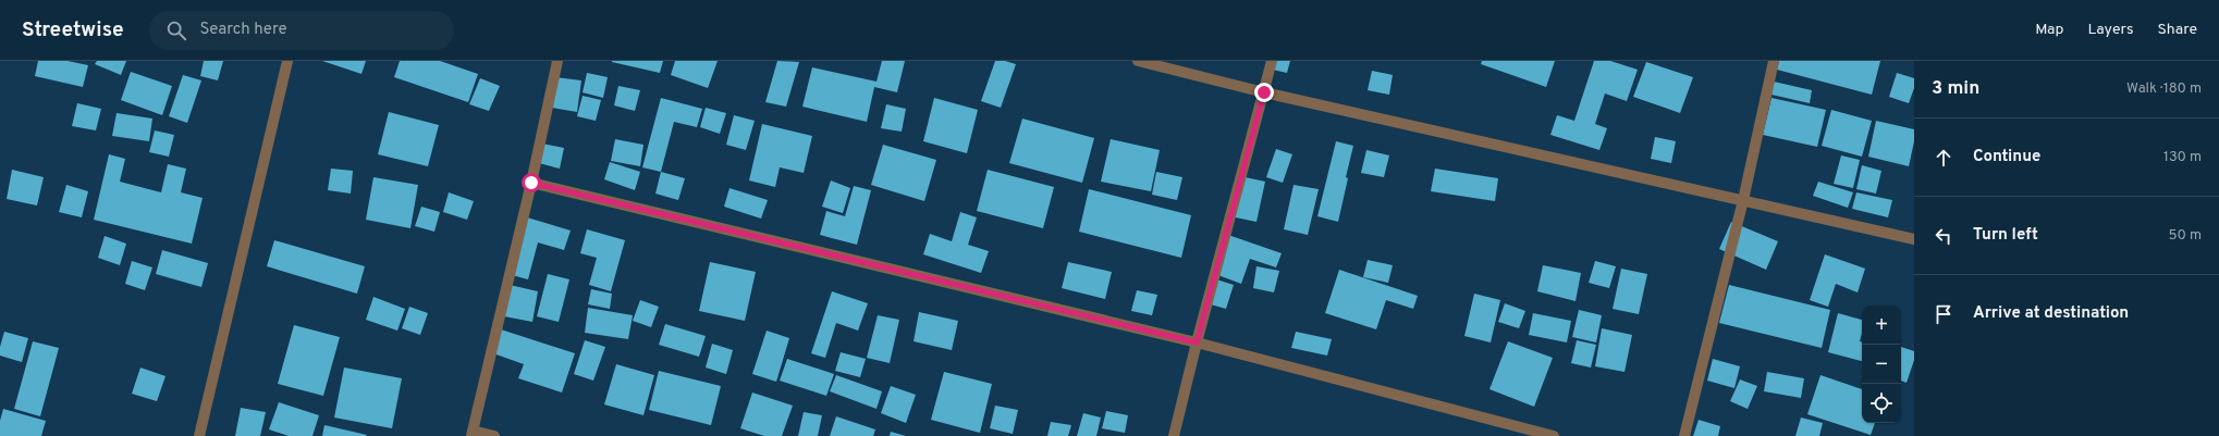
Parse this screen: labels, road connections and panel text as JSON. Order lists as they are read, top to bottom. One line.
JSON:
{"page":{"header":"Streetwise","search":"Search here","nav":["Map","Layers","Share"],"heading":["3 min","Walk · 180 m"],"list":[["Continue","130 m"],["Turn left","50 m"],"Arrive at destination"],"map_buttons":["+","−"]}}
